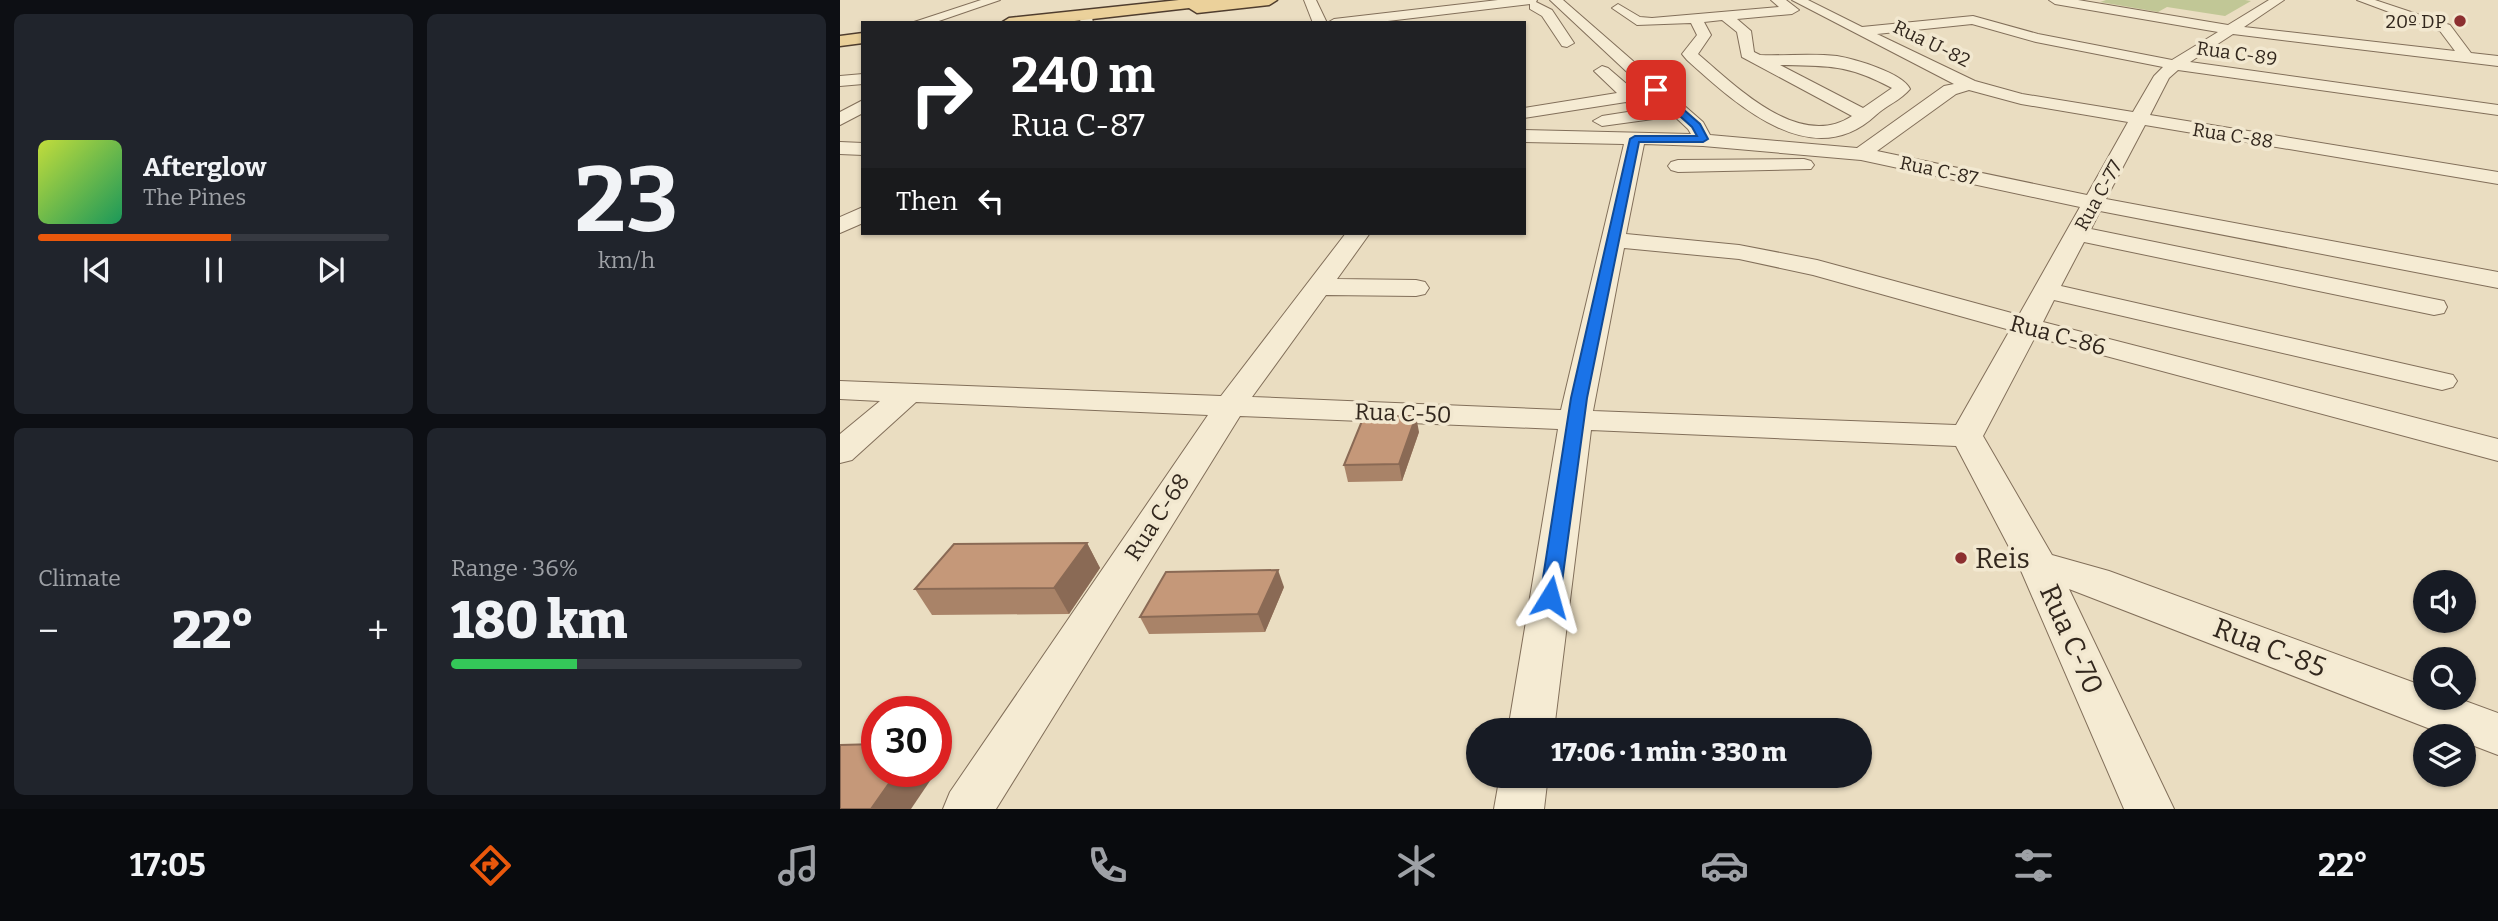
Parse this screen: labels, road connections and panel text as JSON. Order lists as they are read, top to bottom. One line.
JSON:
{"streets":{"street":["Rua U-82","Rua C-89","Rua C-88","Rua C-87","Rua C-77","Rua C-86","Rua C-50","Rua C-68","Rua C-70","Rua C-85"]},"crossings":[["Rua U-82","Rua C-89"],["Rua U-82","Rua C-88"],["Rua U-82","Rua C-87"],["Rua C-89","Rua C-77"],["Rua C-88","Rua C-77"],["Rua C-87","Rua C-77"],["Rua C-77","Rua C-86"],["Rua C-77","Rua C-50"],["Rua C-77","Rua C-70"],["Rua C-50","Rua C-68"],["Rua C-50","Rua C-70"],["Rua C-70","Rua C-85"]],"places":["20º DP","Reis"],"page":{"tile":[["23","km/h"],"Climate",["Range · 36%","180 km"]],"turn":["240 m","Rua C-87"],"song":["Afterglow","The Pines"],"then":"Then","heat":["−","22°","+"],"limit":"30","trip":"17:06 · 1 min · 330 m","tabs":["17:05","22°"]}}
